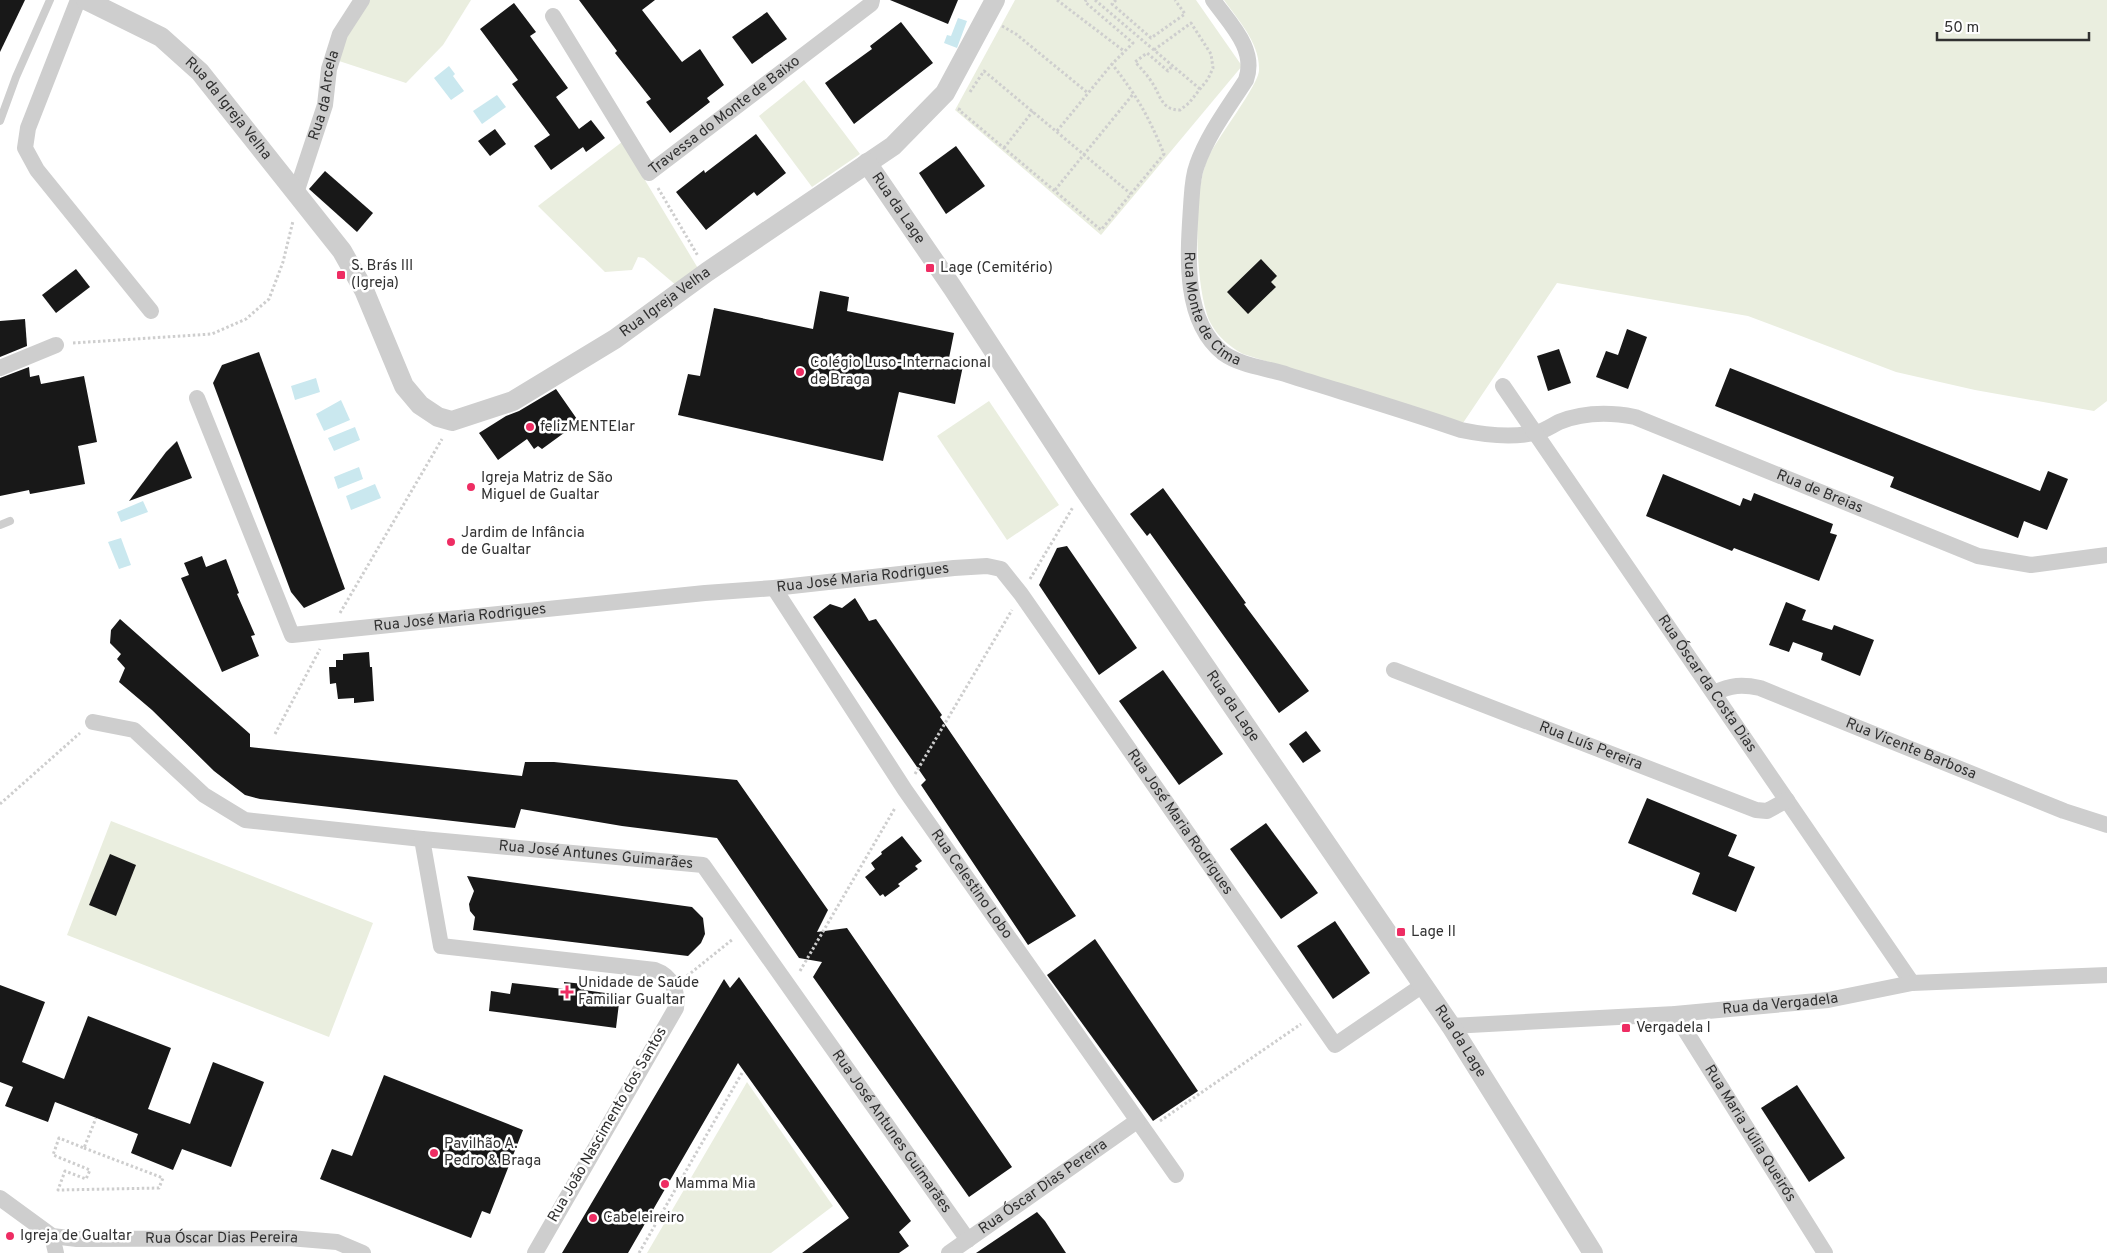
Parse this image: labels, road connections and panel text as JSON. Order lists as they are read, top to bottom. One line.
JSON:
{"streets":{"street":["Rua da Arcela","Rua da Igreja Velha","Travessa do Monte de Baixo","Rua da Lage","Rua Igreja Velha","Rua Monte de Cima","Rua de Breias","Rua José Maria Rodrigues","Rua Óscar da Costa Dias","Rua Luís Pereira","Rua Vicente Barbosa","Rua José Antunes Guimarães","Rua Celestino Lobo","Rua da Vergadela","Rua João Nascimento dos Santos","Rua Maria Júlia Queirós","Rua Óscar Dias Pereira"]},"crossings":[["Rua da Arcela","Rua da Igreja Velha"],["Rua da Igreja Velha","Rua Igreja Velha"],["Rua da Lage","Rua Igreja Velha"],["Rua da Lage","Rua José Maria Rodrigues"],["Rua da Lage","Rua da Vergadela"],["Rua Monte de Cima","Rua de Breias"],["Rua Monte de Cima","Rua Óscar da Costa Dias"],["Rua de Breias","Rua Óscar da Costa Dias"],["Rua José Maria Rodrigues","Rua Celestino Lobo"],["Rua Óscar da Costa Dias","Rua Luís Pereira"],["Rua Óscar da Costa Dias","Rua Vicente Barbosa"],["Rua Óscar da Costa Dias","Rua da Vergadela"],["Rua José Antunes Guimarães","Rua Óscar Dias Pereira"],["Rua Celestino Lobo","Rua Óscar Dias Pereira"],["Rua da Vergadela","Rua Maria Júlia Queirós"]],"places":{"transit":["Lage (Cemitério)","S. Brás III (Igreja)","Lage II","Vergadela I"],"other":["Colégio Luso-Internacional de Braga","felizMENTElar","Igreja Matriz de São Miguel de Gualtar","Jardim de Infância de Gualtar","Pavilhão A. Pedro & Braga","Mamma Mia","Cabeleireiro","Igreja de Gualtar"],"health":["Unidade de Saúde Familiar Gualtar"]},"scale_bar":"50 m"}
